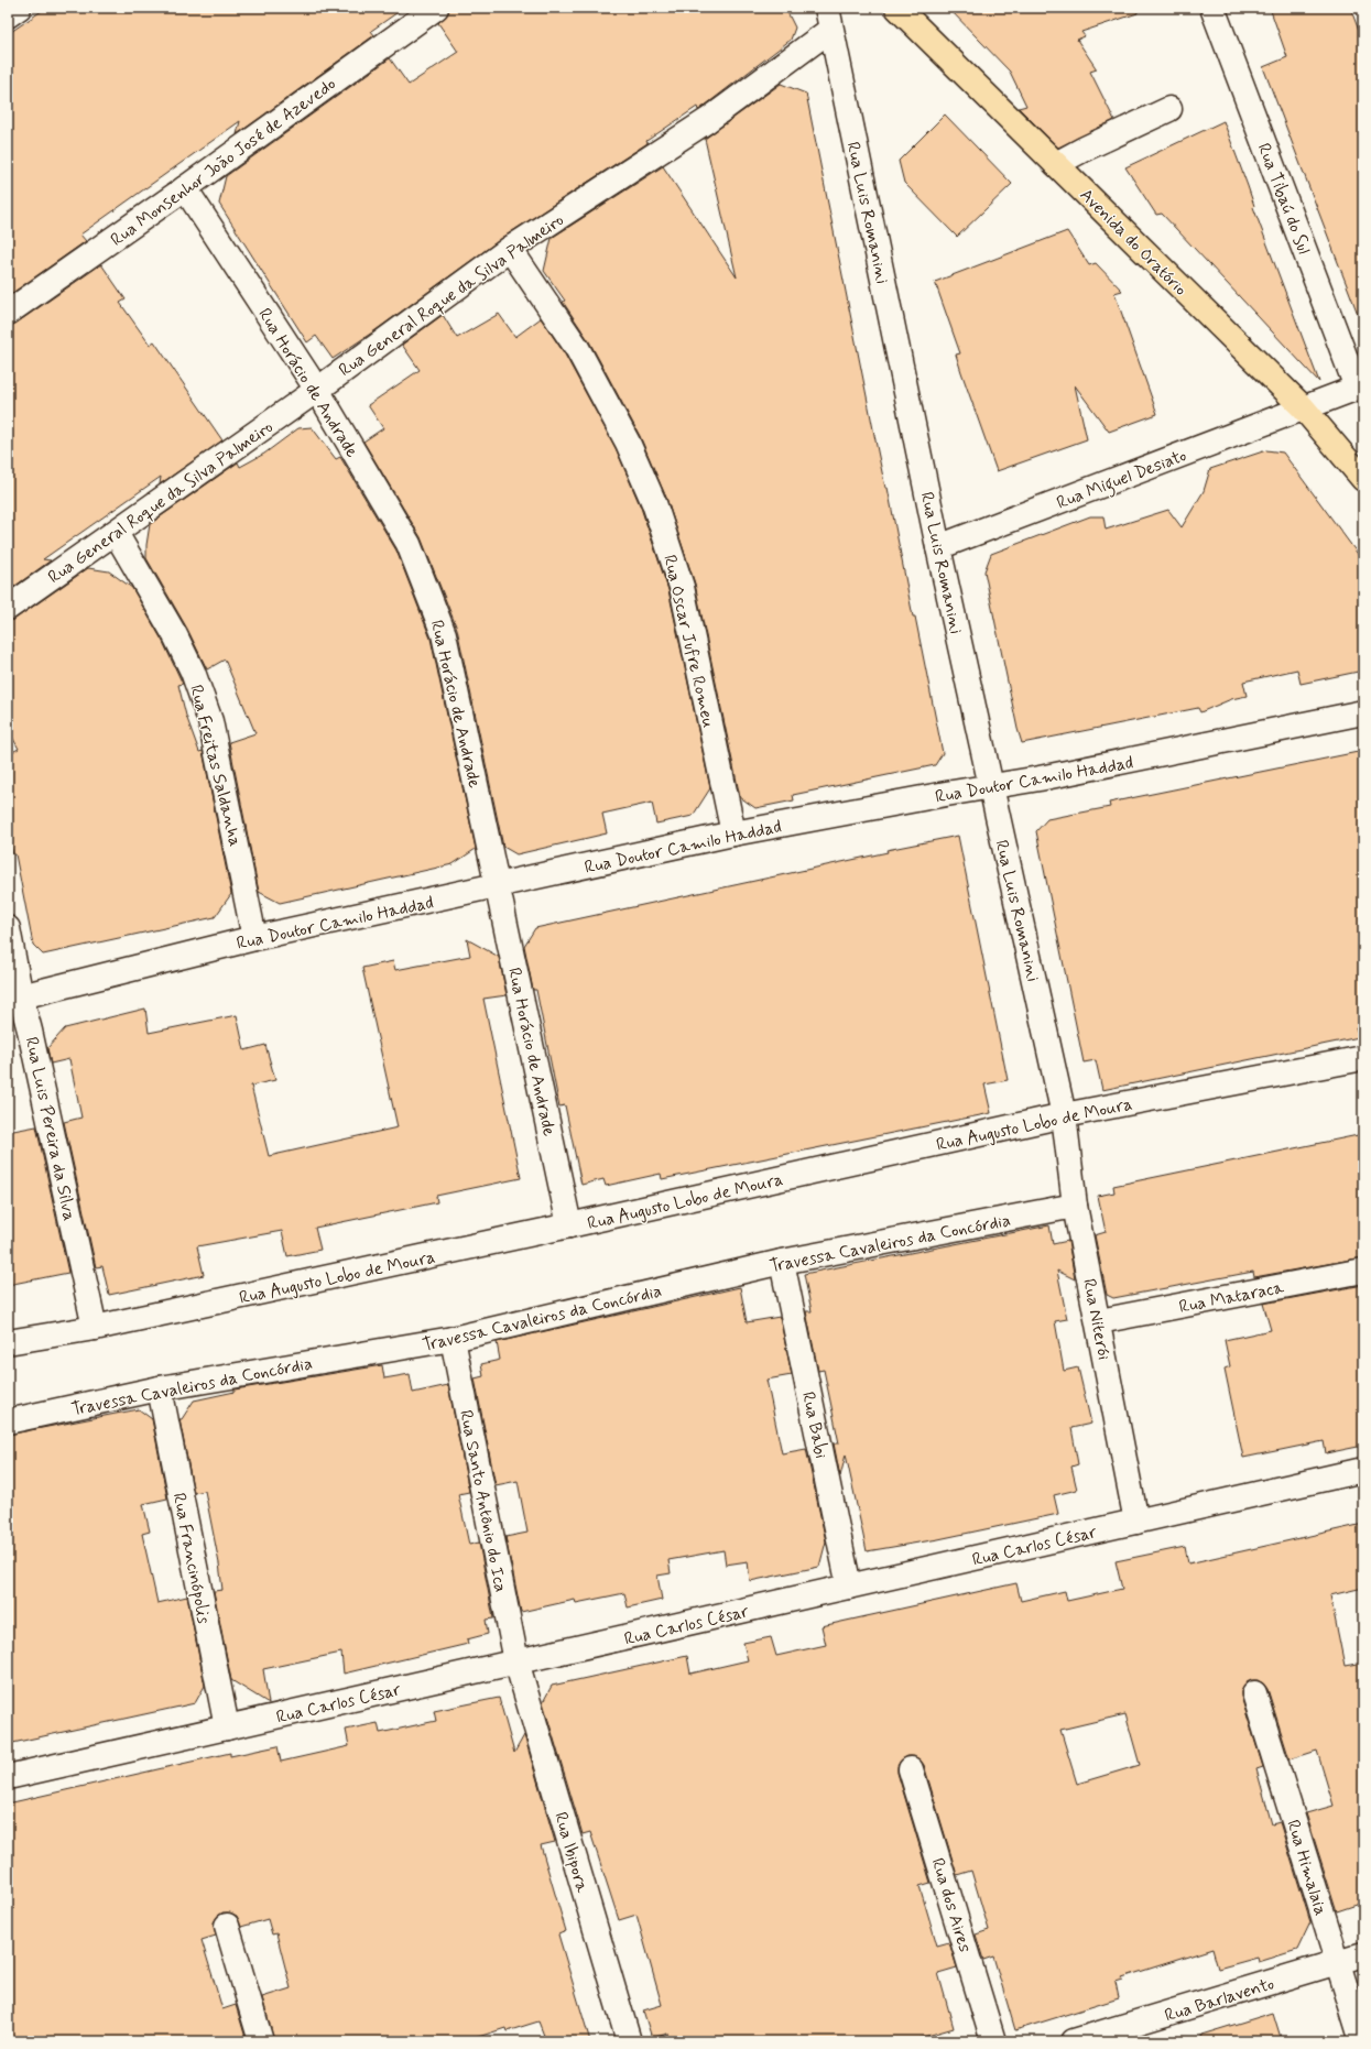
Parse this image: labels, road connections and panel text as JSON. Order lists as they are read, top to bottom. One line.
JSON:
{"streets":{"main road":["Avenida do Oratório"],"street":["Rua Monsenhor João José de Azevedo","Rua Tibaú do Sul","Rua Luis Romanini","Rua General Roque da Silva Palmeiro","Rua Horácio de Andrade","Rua Miguel Desiato","Rua Oscar Jufre Romeu","Rua Freitas Saldanha","Rua Doutor Camilo Haddad","Rua Augusto Lobo de Moura","Rua Luis Pereira da Silva","Travessa Cavaleiros da Concórdia","Rua Mataraca","Rua Niterói","Rua Babi","Rua Santo Antônio do Ica","Rua Carlos César","Rua Francinópolis","Rua Ibipora","Rua Himalaia","Rua dos Aires","Rua Barlavento"]},"crossings":[["Rua Monsenhor João José de Azevedo","Rua Horácio de Andrade"],["Rua Tibaú do Sul","Rua Miguel Desiato"],["Rua Luis Romanini","Rua General Roque da Silva Palmeiro"],["Rua Luis Romanini","Rua Miguel Desiato"],["Rua Luis Romanini","Rua Doutor Camilo Haddad"],["Rua Luis Romanini","Rua Augusto Lobo de Moura"],["Rua Luis Romanini","Rua Niterói"],["Avenida do Oratório","Rua Miguel Desiato"],["Rua General Roque da Silva Palmeiro","Rua Horácio de Andrade"],["Rua General Roque da Silva Palmeiro","Rua Oscar Jufre Romeu"],["Rua General Roque da Silva Palmeiro","Rua Freitas Saldanha"],["Rua Horácio de Andrade","Rua Doutor Camilo Haddad"],["Rua Horácio de Andrade","Rua Augusto Lobo de Moura"],["Rua Oscar Jufre Romeu","Rua Doutor Camilo Haddad"],["Rua Freitas Saldanha","Rua Doutor Camilo Haddad"],["Rua Doutor Camilo Haddad","Rua Luis Pereira da Silva"],["Rua Augusto Lobo de Moura","Rua Luis Pereira da Silva"],["Rua Augusto Lobo de Moura","Rua Niterói"],["Travessa Cavaleiros da Concórdia","Rua Niterói"],["Travessa Cavaleiros da Concórdia","Rua Babi"],["Travessa Cavaleiros da Concórdia","Rua Santo Antônio do Ica"],["Travessa Cavaleiros da Concórdia","Rua Francinópolis"],["Rua Mataraca","Rua Niterói"],["Rua Niterói","Rua Carlos César"],["Rua Babi","Rua Carlos César"],["Rua Santo Antônio do Ica","Rua Carlos César"],["Rua Santo Antônio do Ica","Rua Ibipora"],["Rua Carlos César","Rua Francinópolis"],["Rua Carlos César","Rua Ibipora"],["Rua Himalaia","Rua Barlavento"]]}
